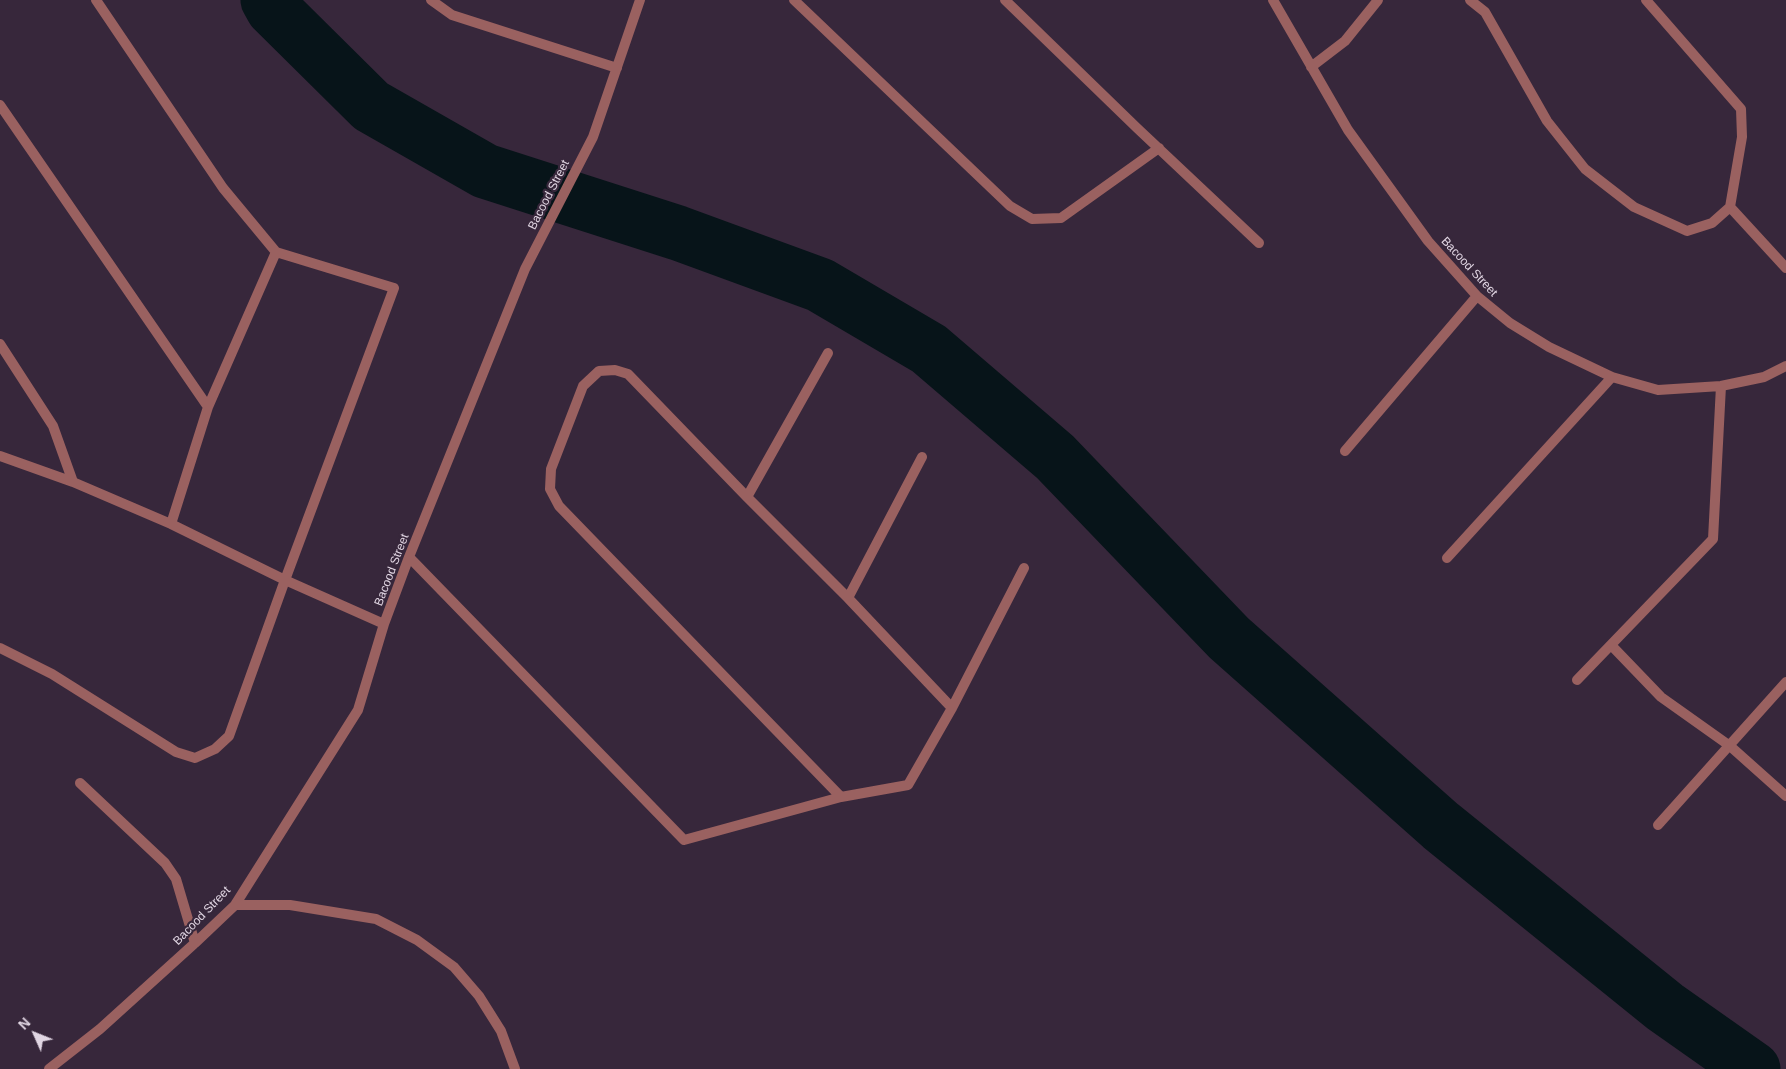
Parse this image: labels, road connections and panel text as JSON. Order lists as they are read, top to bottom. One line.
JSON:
{"streets":{"street":["Bacood Street"]},"north":"top left"}
